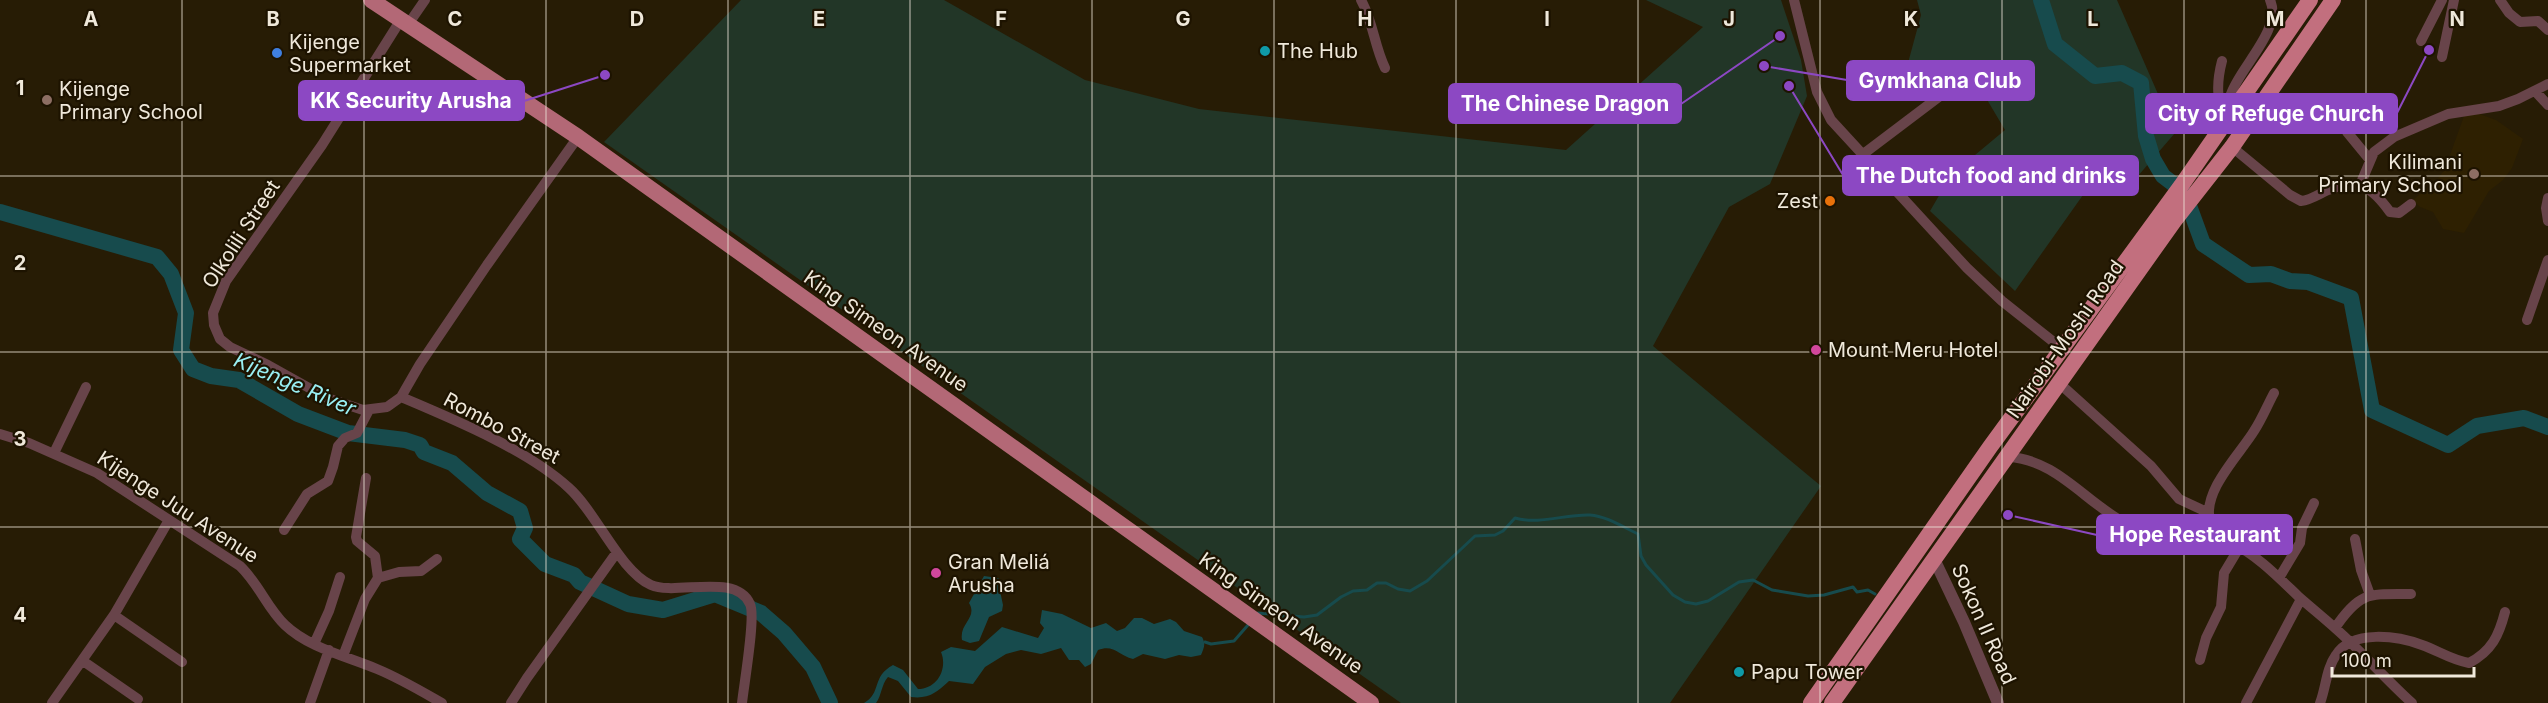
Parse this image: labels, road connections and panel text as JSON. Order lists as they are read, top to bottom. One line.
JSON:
{"streets":{"highway":["Nairobi-Moshi Road"],"main road":["King Simeon Avenue"],"street":["Olkolili Street","Rombo Street","Kijenge Juu Avenue","Sokon II Road"]},"crossings":[["Olkolili Street","King Simeon Avenue"],["Nairobi-Moshi Road","Sokon II Road"]],"water":["Kijenge River"],"places":["The Chinese Dragon","City of Refuge Church","The Hub","Kijenge Supermarket","Gymkhana Club","KK Security Arusha","The Dutch food and drinks","Kijenge Primary School","Kilimani Primary School","Zest","Mount Meru Hotel","Hope Restaurant","Gran Meliá Arusha","Papu Tower"],"scale_bar":"100 m","grid":{"columns":["A","B","C","D","E","F","G","H","I","J","K","L","M","N"],"rows":["1","2","3","4"]}}
